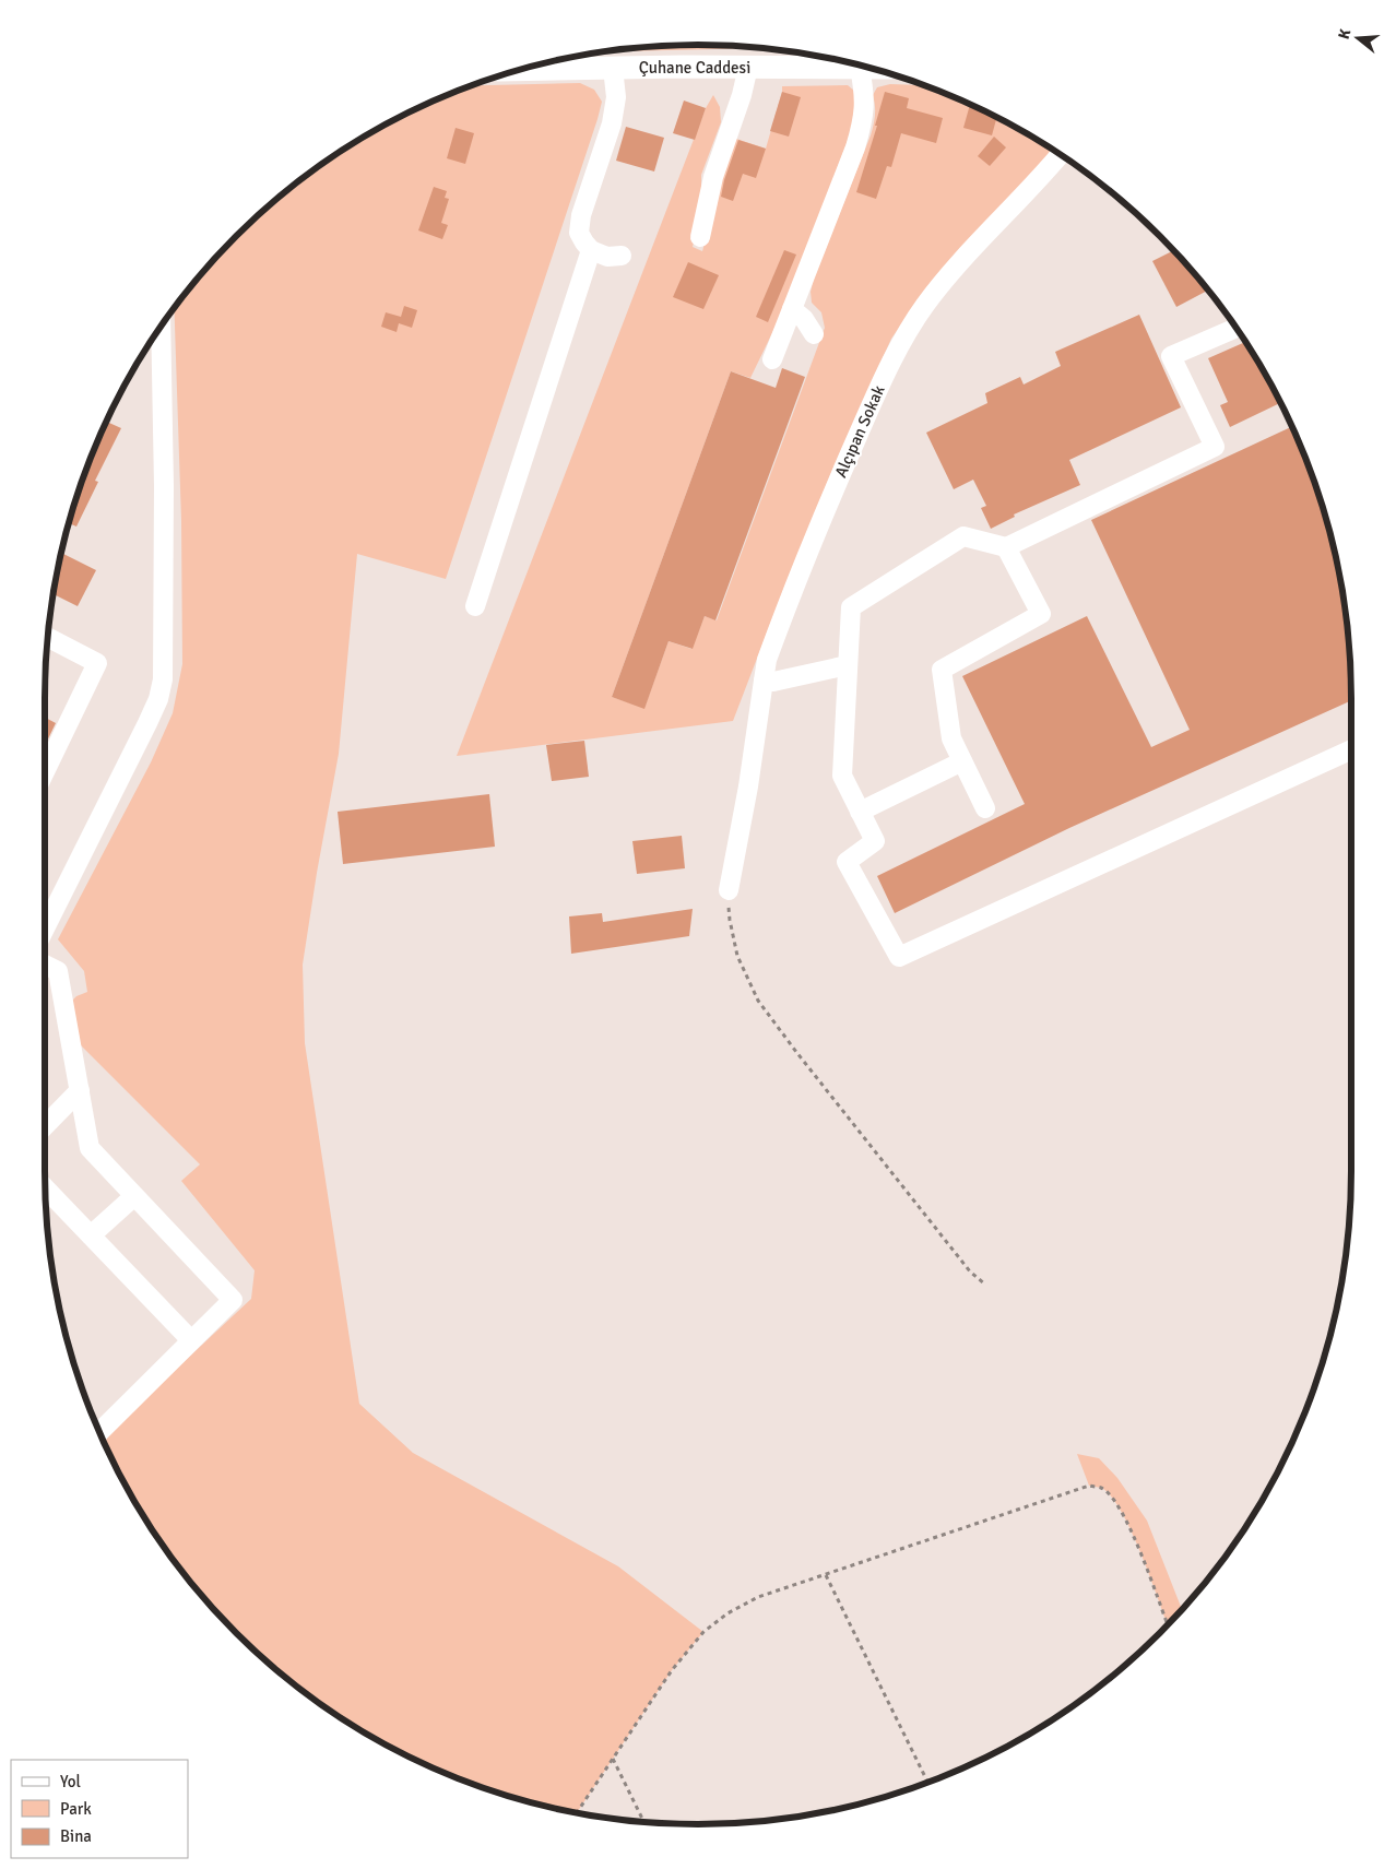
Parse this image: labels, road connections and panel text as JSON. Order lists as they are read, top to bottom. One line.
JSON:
{"streets":{"main road":["Çuhane Caddesi"],"street":["Alçıpan Sokak"]},"legend":["Yol","Park","Bina"],"north":"left"}
